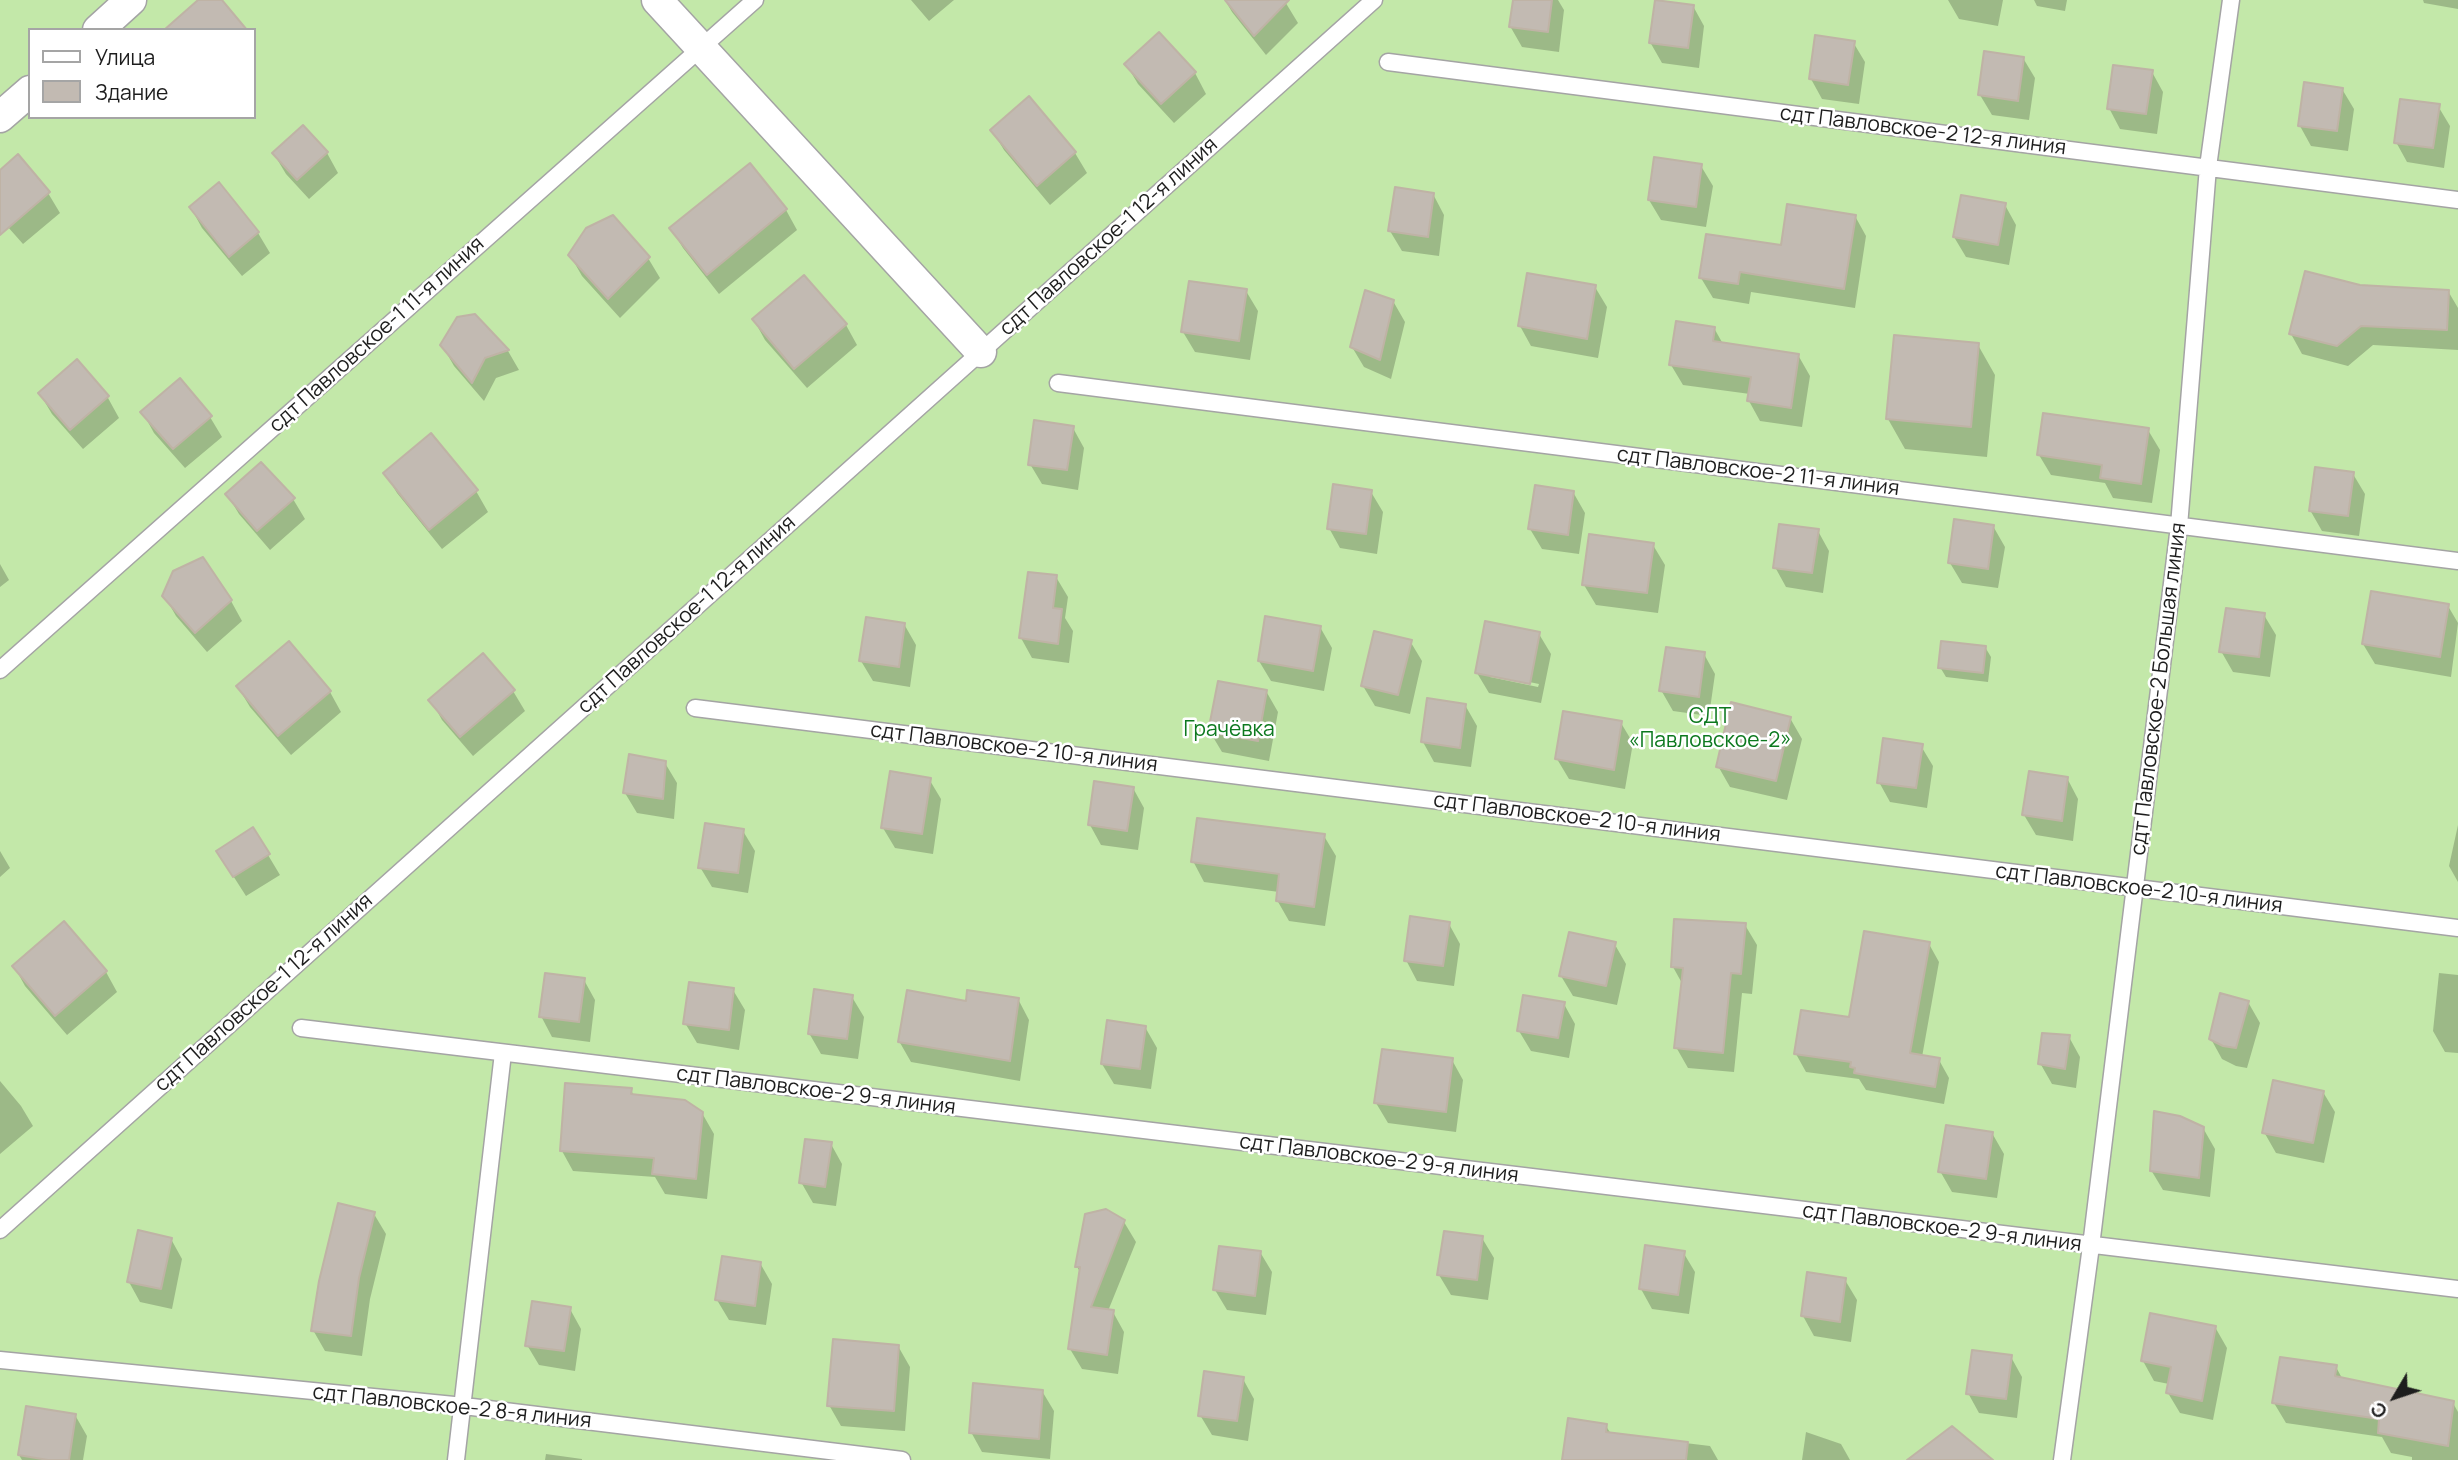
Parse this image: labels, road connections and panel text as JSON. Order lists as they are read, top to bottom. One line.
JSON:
{"streets":{"lane":["сдт Павловское-2 12-я линия","сдт Павловское-1 12-я линия","сдт Павловское-1 11-я линия","сдт Павловское-2 11-я линия","сдт Павловское-2 Большая линия","сдт Павловское-2 10-я линия","сдт Павловское-2 9-я линия","сдт Павловское-2 8-я линия"]},"crossings":[["сдт Павловское-2 12-я линия","сдт Павловское-2 Большая линия"],["сдт Павловское-2 11-я линия","сдт Павловское-2 Большая линия"],["сдт Павловское-2 Большая линия","сдт Павловское-2 10-я линия"],["сдт Павловское-2 Большая линия","сдт Павловское-2 9-я линия"]],"parks":["СДТ «Павловское-2»","Грачёвка"],"legend":["Улица","Здание"],"north":"bottom left"}
